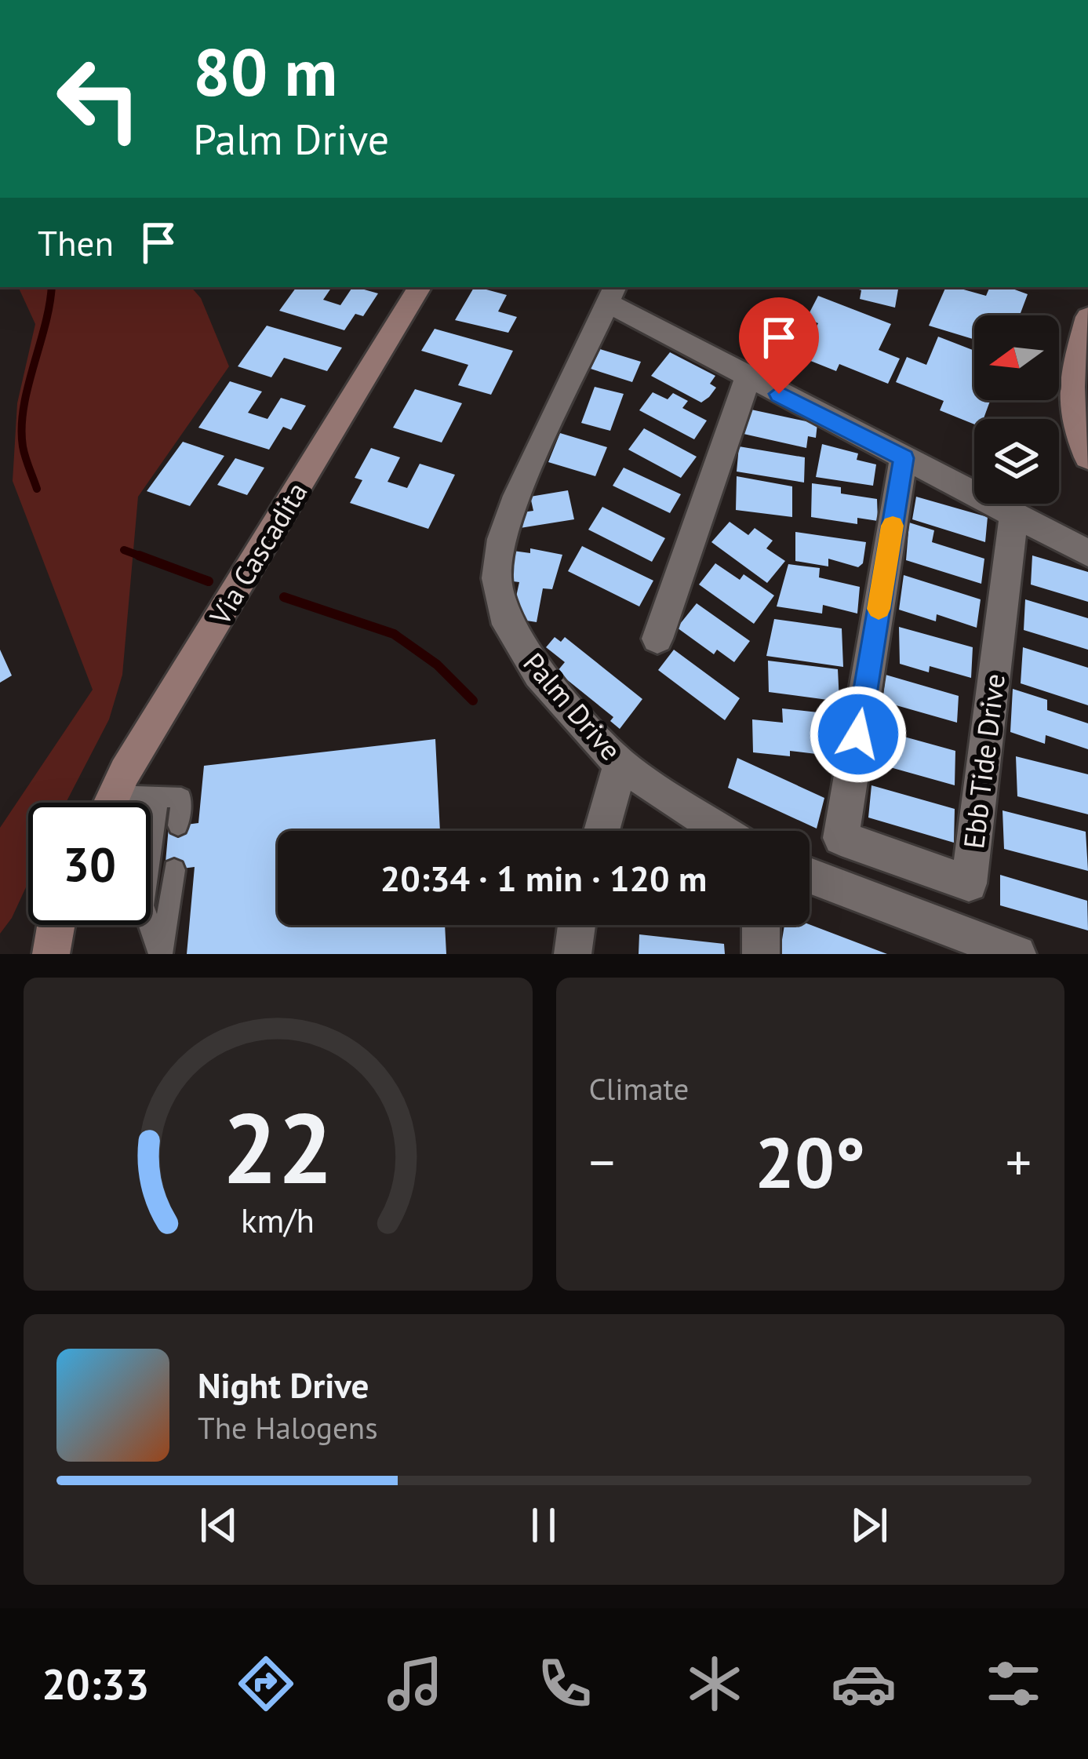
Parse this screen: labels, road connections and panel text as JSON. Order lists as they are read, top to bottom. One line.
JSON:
{"streets":{"street":["Via Cascadita","Palm Drive","Ebb Tide Drive"]},"crossings":[["Palm Drive","Ebb Tide Drive"]],"north":"left","page":{"turn":["80 m","Palm Drive"],"then":"Then","limit":"30","trip":"20:34 · 1 min · 120 m","tile":"Climate","heat":["−","20°","+"],"song":["Night Drive","The Halogens"],"tabs":"20:33","gauge":["22","km/h"]}}
